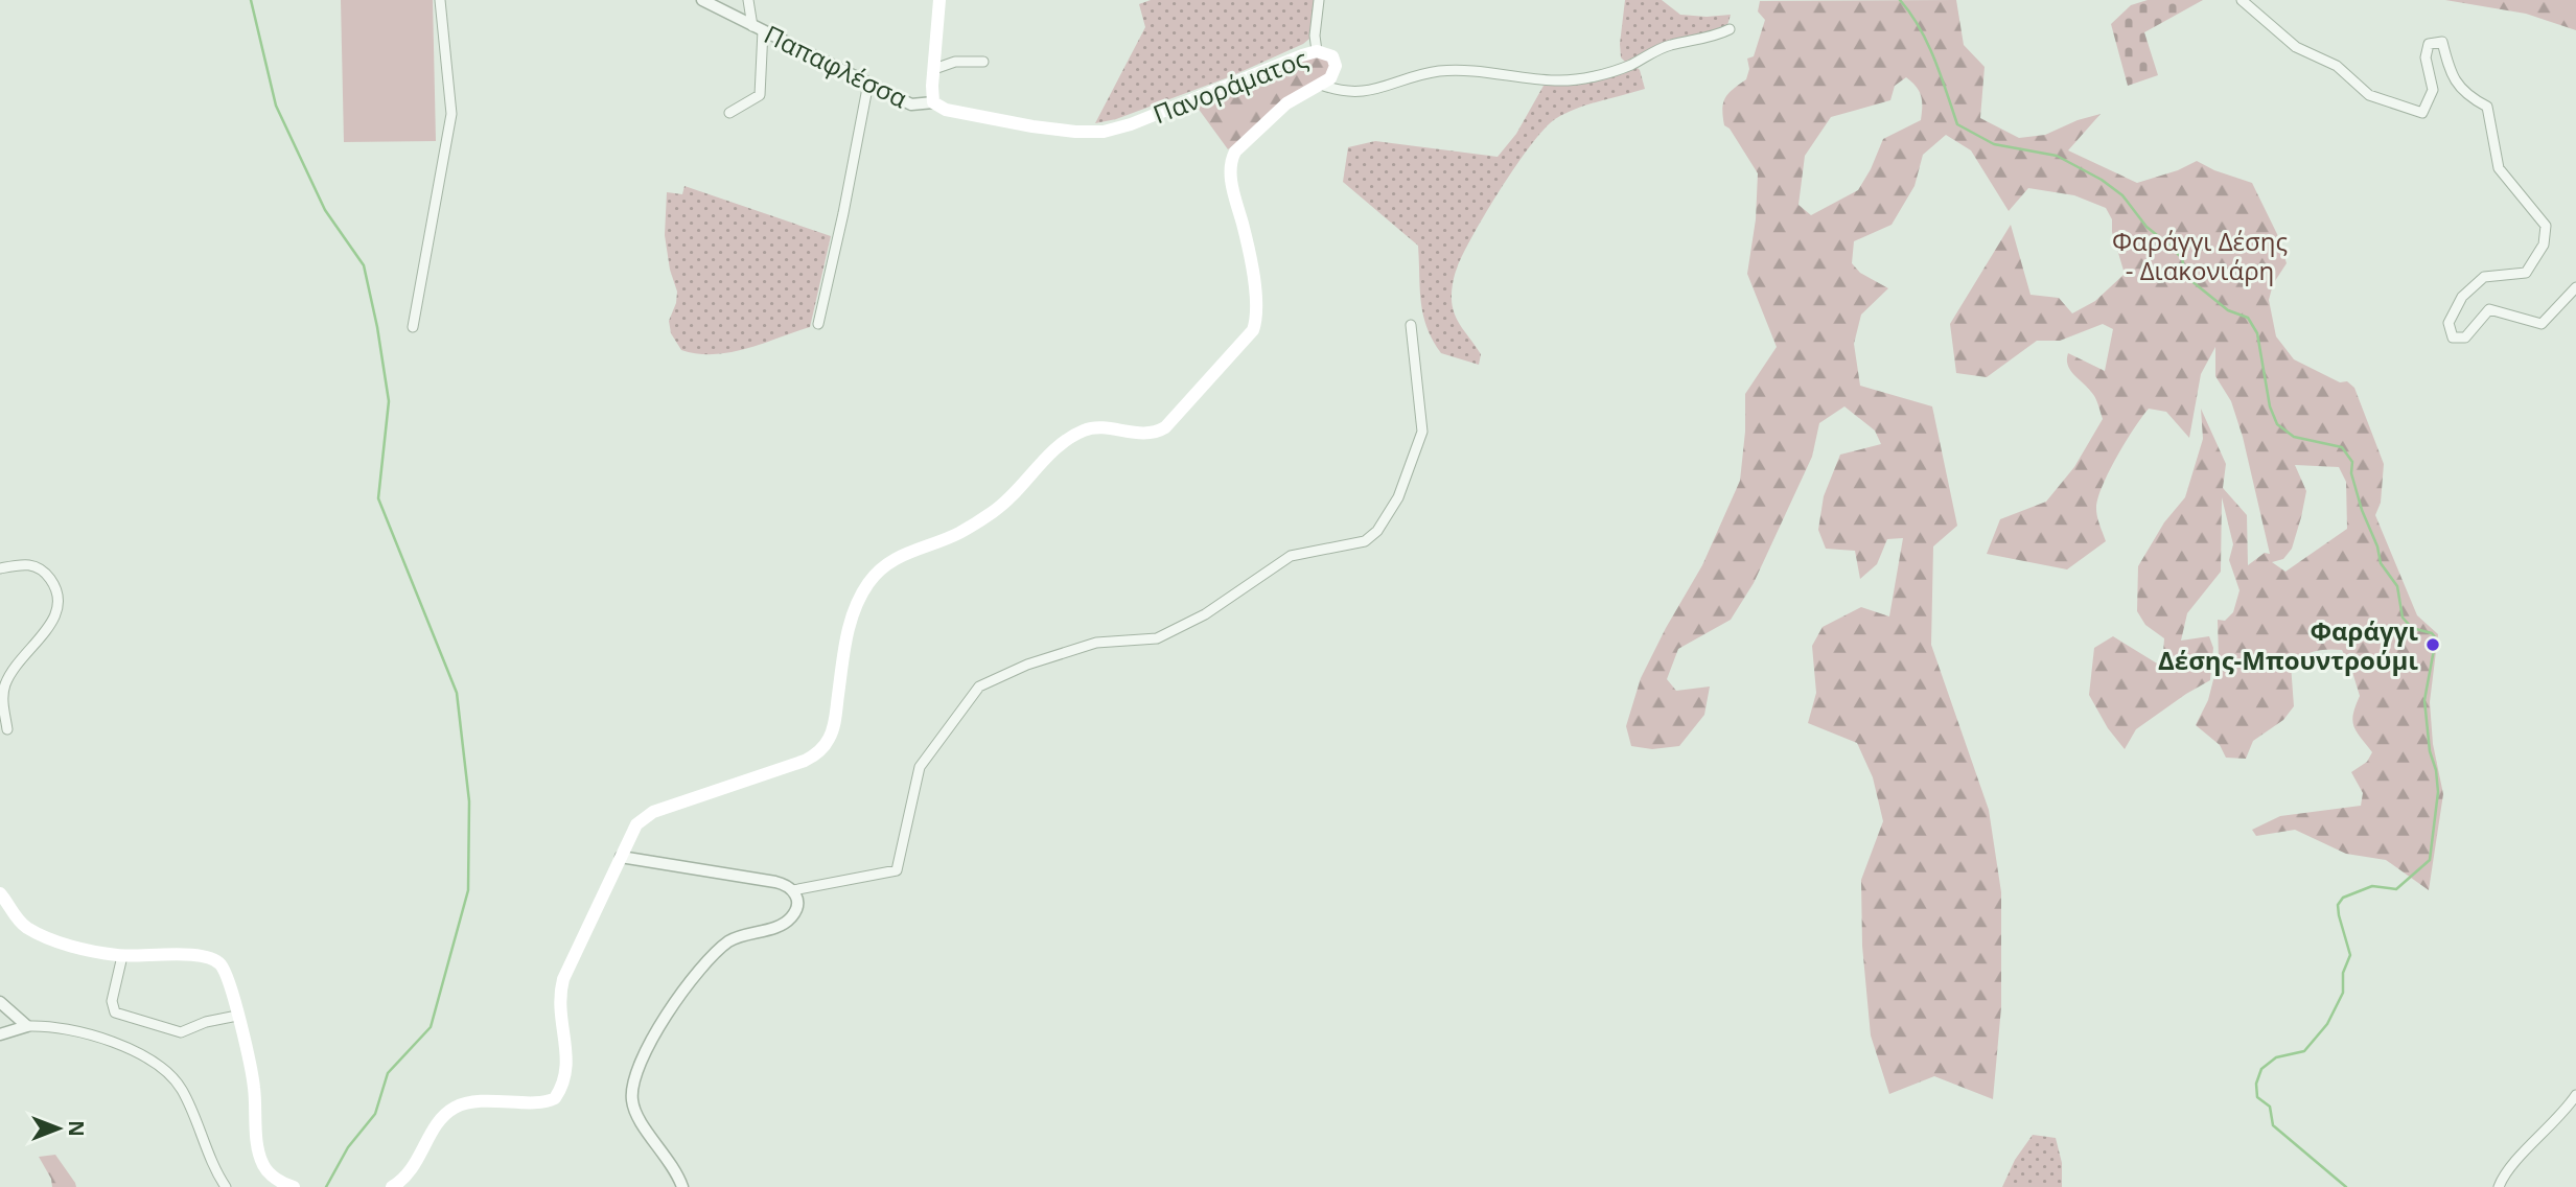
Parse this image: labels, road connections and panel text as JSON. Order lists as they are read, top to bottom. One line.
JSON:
{"streets":{"main road":["Πανοράματος"],"street":["Παπαφλέσσα"]},"crossings":[["Παπαφλέσσα","Πανοράματος"]],"parks":["Φαράγγι Δέσης - Διακονιάρη"],"places":["Φαράγγι Δέσης-Μπουντρούμι"],"north":"right"}
